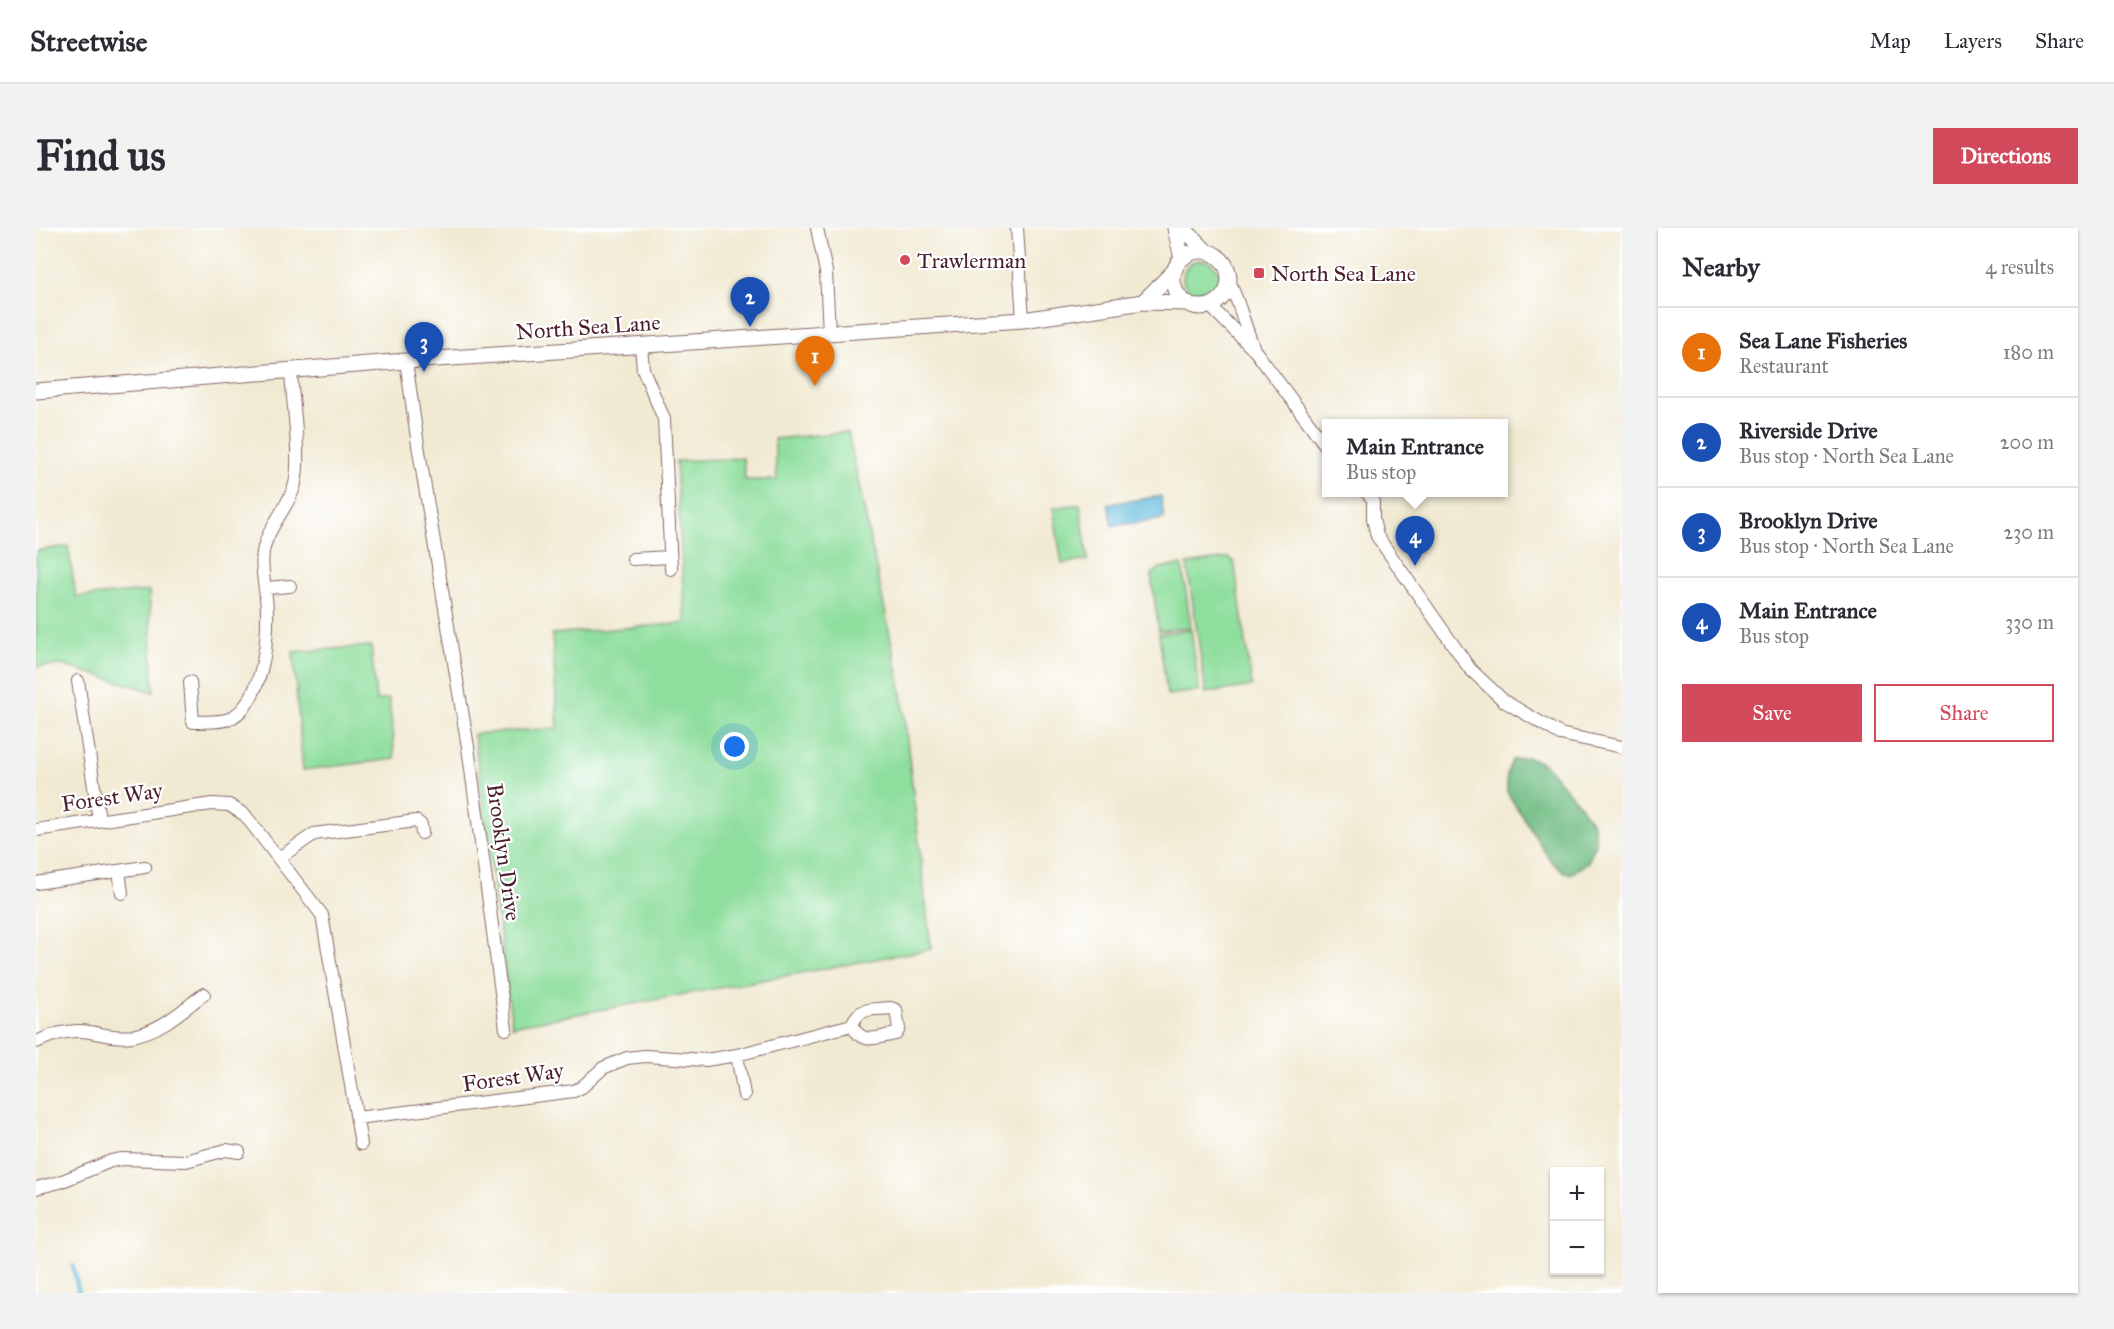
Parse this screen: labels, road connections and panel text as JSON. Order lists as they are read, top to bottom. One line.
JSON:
{"streets":{"street":["North Sea Lane","Forest Way","Brooklyn Drive"]},"crossings":[["North Sea Lane","Brooklyn Drive"]],"places":{"other":["Trawlerman"],"transit":["North Sea Lane"]},"page":{"header":"Streetwise","nav":["Map","Layers","Share"],"buttons":["Directions",["Save","Share"]],"title":"Find us","heading":["Nearby","4 results"],"pins":["2","3","1","4"],"list":[{"mark":"1","name":"Sea Lane Fisheries","note":"Restaurant","value":"180 m"},{"mark":"2","name":"Riverside Drive","note":"Bus stop · North Sea Lane","value":"200 m"},{"mark":"3","name":"Brooklyn Drive","note":"Bus stop · North Sea Lane","value":"230 m"},{"mark":"4","name":"Main Entrance","note":"Bus stop","value":"330 m"}],"popup":["Main Entrance","Bus stop"],"map_buttons":["+","−"]}}
